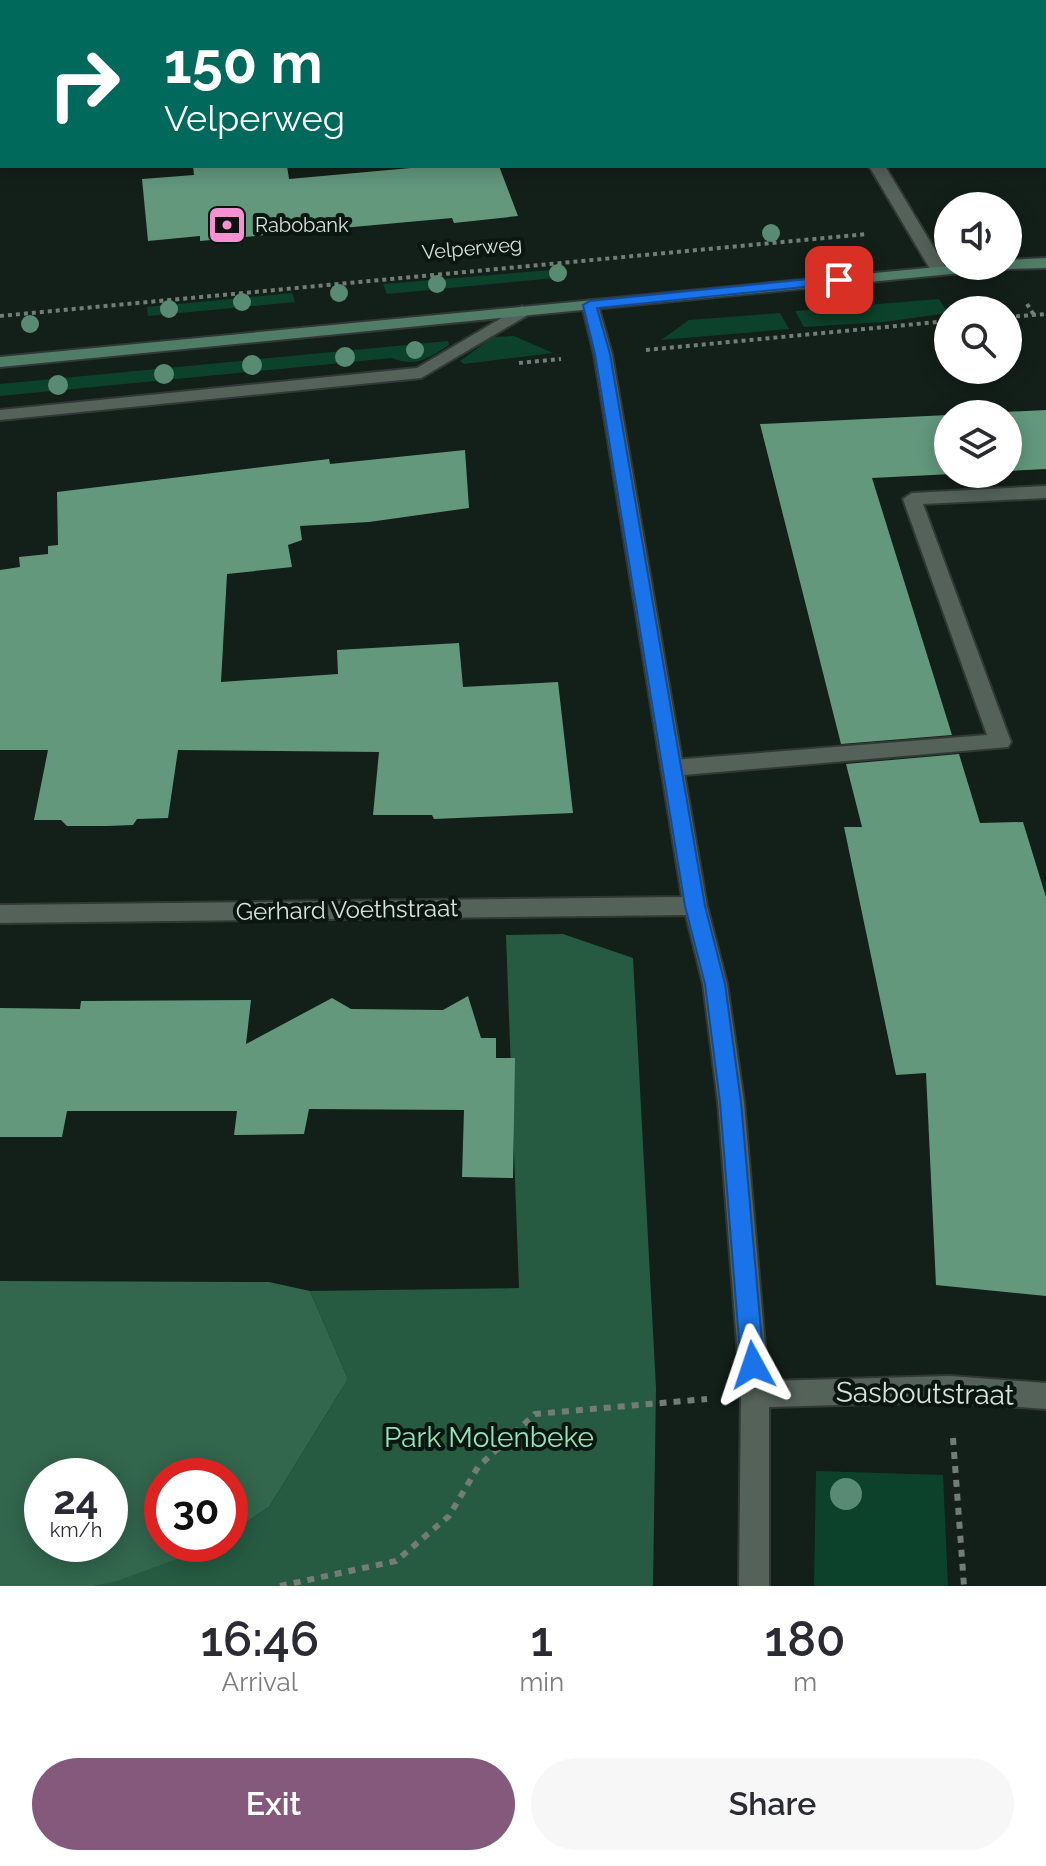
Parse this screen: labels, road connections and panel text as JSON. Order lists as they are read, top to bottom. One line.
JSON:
{"streets":{"street":["Gerhard Voethstraat","Sasboutstraat"],"path":["Velperweg"]},"parks":["Park Molenbeke"],"places":{"bank":["Rabobank"]},"page":{"turn":["150 m","Velperweg"],"speed":"24 km/h","limit":"30","eta":["16:46","Arrival","1","min","180","m"],"buttons":["Exit","Share"]}}
